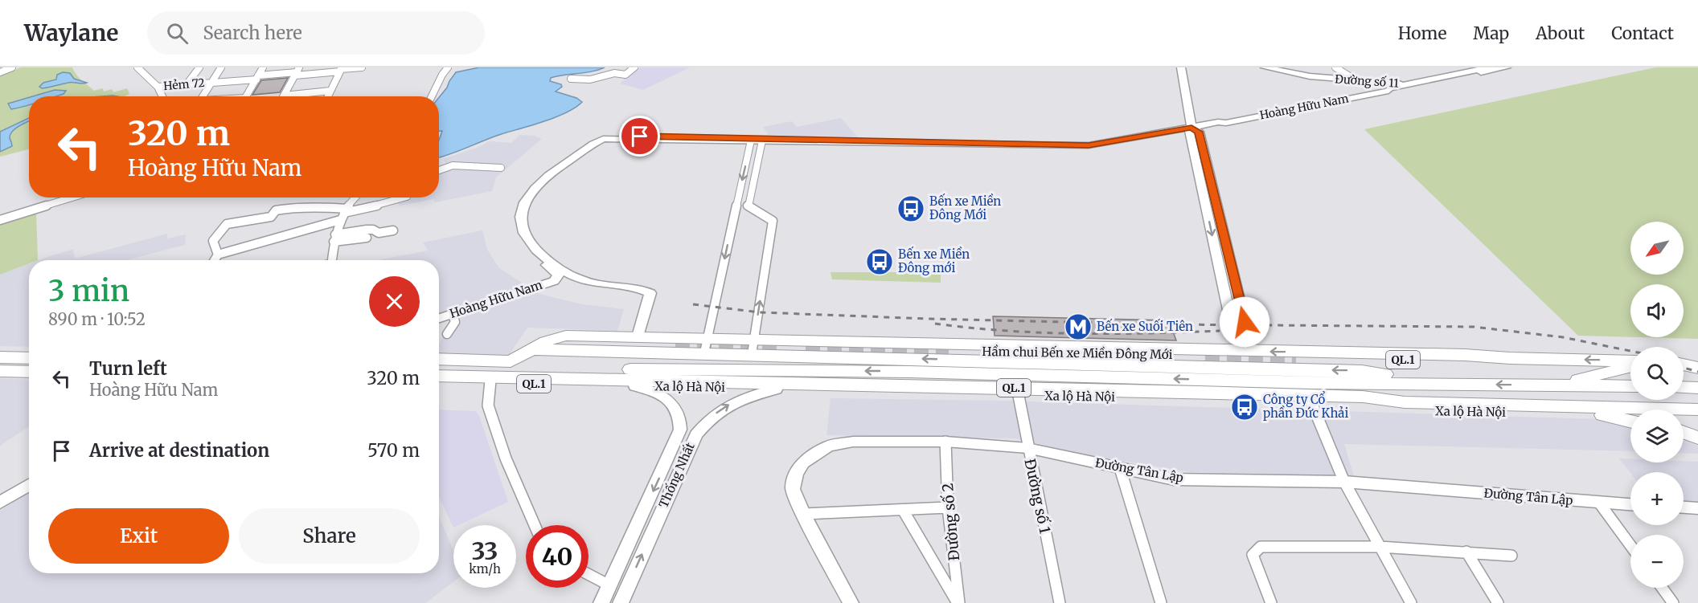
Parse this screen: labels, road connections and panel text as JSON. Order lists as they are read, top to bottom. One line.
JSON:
{"streets":{"highway":["Hầm chui Bến xe Miền Đông Mới","QL.1","Xa lộ Hà Nội"],"main road":["Đường số 11","Hoàng Hữu Nam","Đường Tân Lập","Thống Nhất"],"street":["Hẻm 72","Đường số 1","Đường số 2"]},"crossings":[["Đường số 11","Hoàng Hữu Nam"],["Hoàng Hữu Nam","Xa lộ Hà Nội"],["QL.1","Xa lộ Hà Nội"],["Xa lộ Hà Nội","Thống Nhất"],["Xa lộ Hà Nội","Đường số 1"],["Đường Tân Lập","Đường số 1"],["Đường Tân Lập","Đường số 2"]],"places":{"bus stop":["Bến xe Miền Đông Mới","Bến xe Miền Đông mới","Công ty Cổ phần Đức Khải"],"metro station":["Bến xe Suối Tiên"]},"north":"bottom left","page":{"header":"Waylane","search":"Search here","nav":["Home","Map","About","Contact"],"turn":["320 m","Hoàng Hữu Nam"],"map_buttons":["+","−"],"heading":["3 min","890 m · 10:52"],"list":[{"name":"Turn left","note":"Hoàng Hữu Nam","value":"320 m"},{"name":"Arrive at destination","value":"570 m"}],"buttons":["Exit","Share"],"speed":"33 km/h","limit":"40"}}
